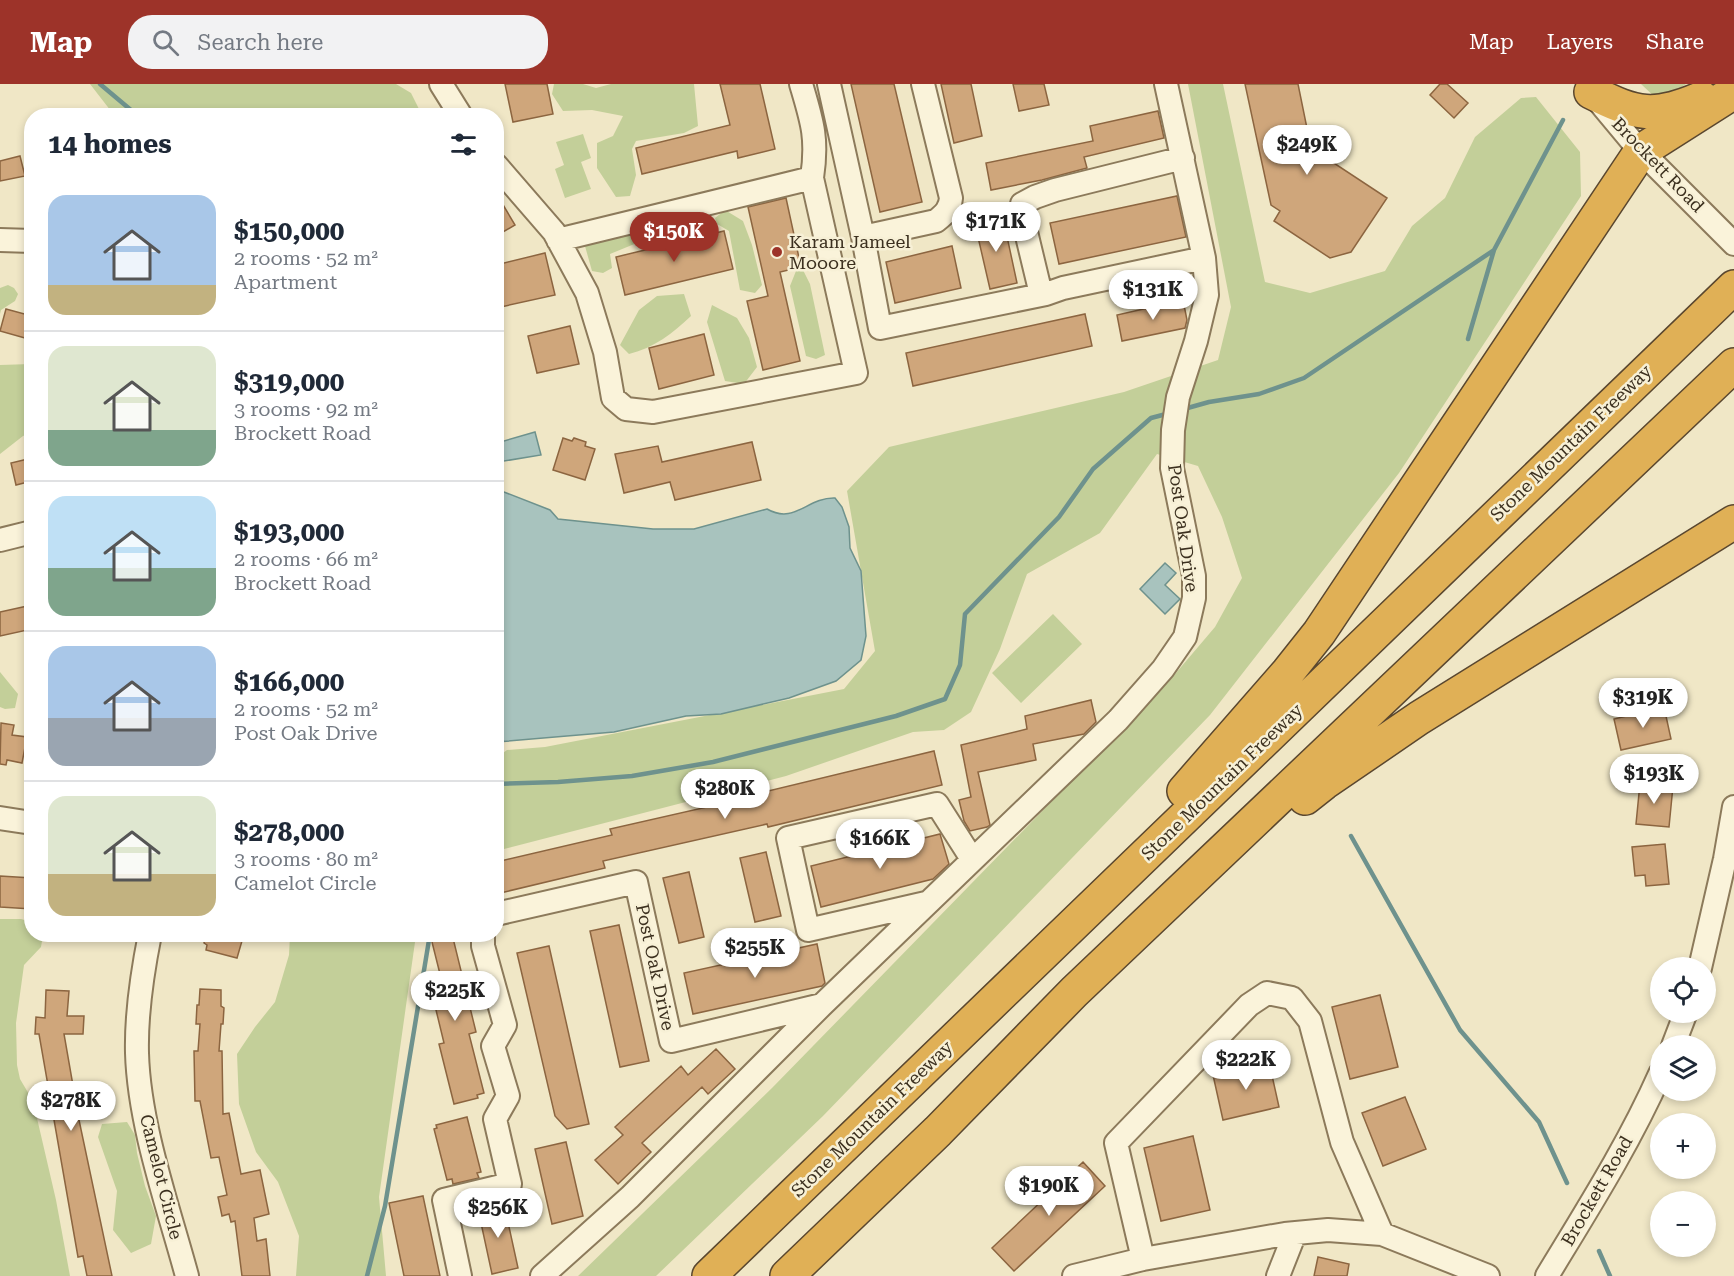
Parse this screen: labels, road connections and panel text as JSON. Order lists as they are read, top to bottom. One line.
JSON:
{"streets":{"highway":["Stone Mountain Freeway"],"street":["Brockett Road","Post Oak Drive","Camelot Circle"]},"places":["Karam Jameel Mooore"],"page":{"header":"Map","search":"Search here","nav":["Map","Layers","Share"],"heading":"14 homes","price":["$249K","$171K","$150K","$131K","$319K","$193K","$280K","$166K","$255K","$225K","$222K","$278K","$190K","$256K"],"list":[{"name":"$150,000","note":"2 rooms · 52 m² · Apartment"},{"name":"$319,000","note":"3 rooms · 92 m² · Brockett Road"},{"name":"$193,000","note":"2 rooms · 66 m² · Brockett Road"},{"name":"$166,000","note":"2 rooms · 52 m² · Post Oak Drive"},{"name":"$278,000","note":"3 rooms · 80 m² · Camelot Circle"}],"map_buttons":["+","−"]}}
